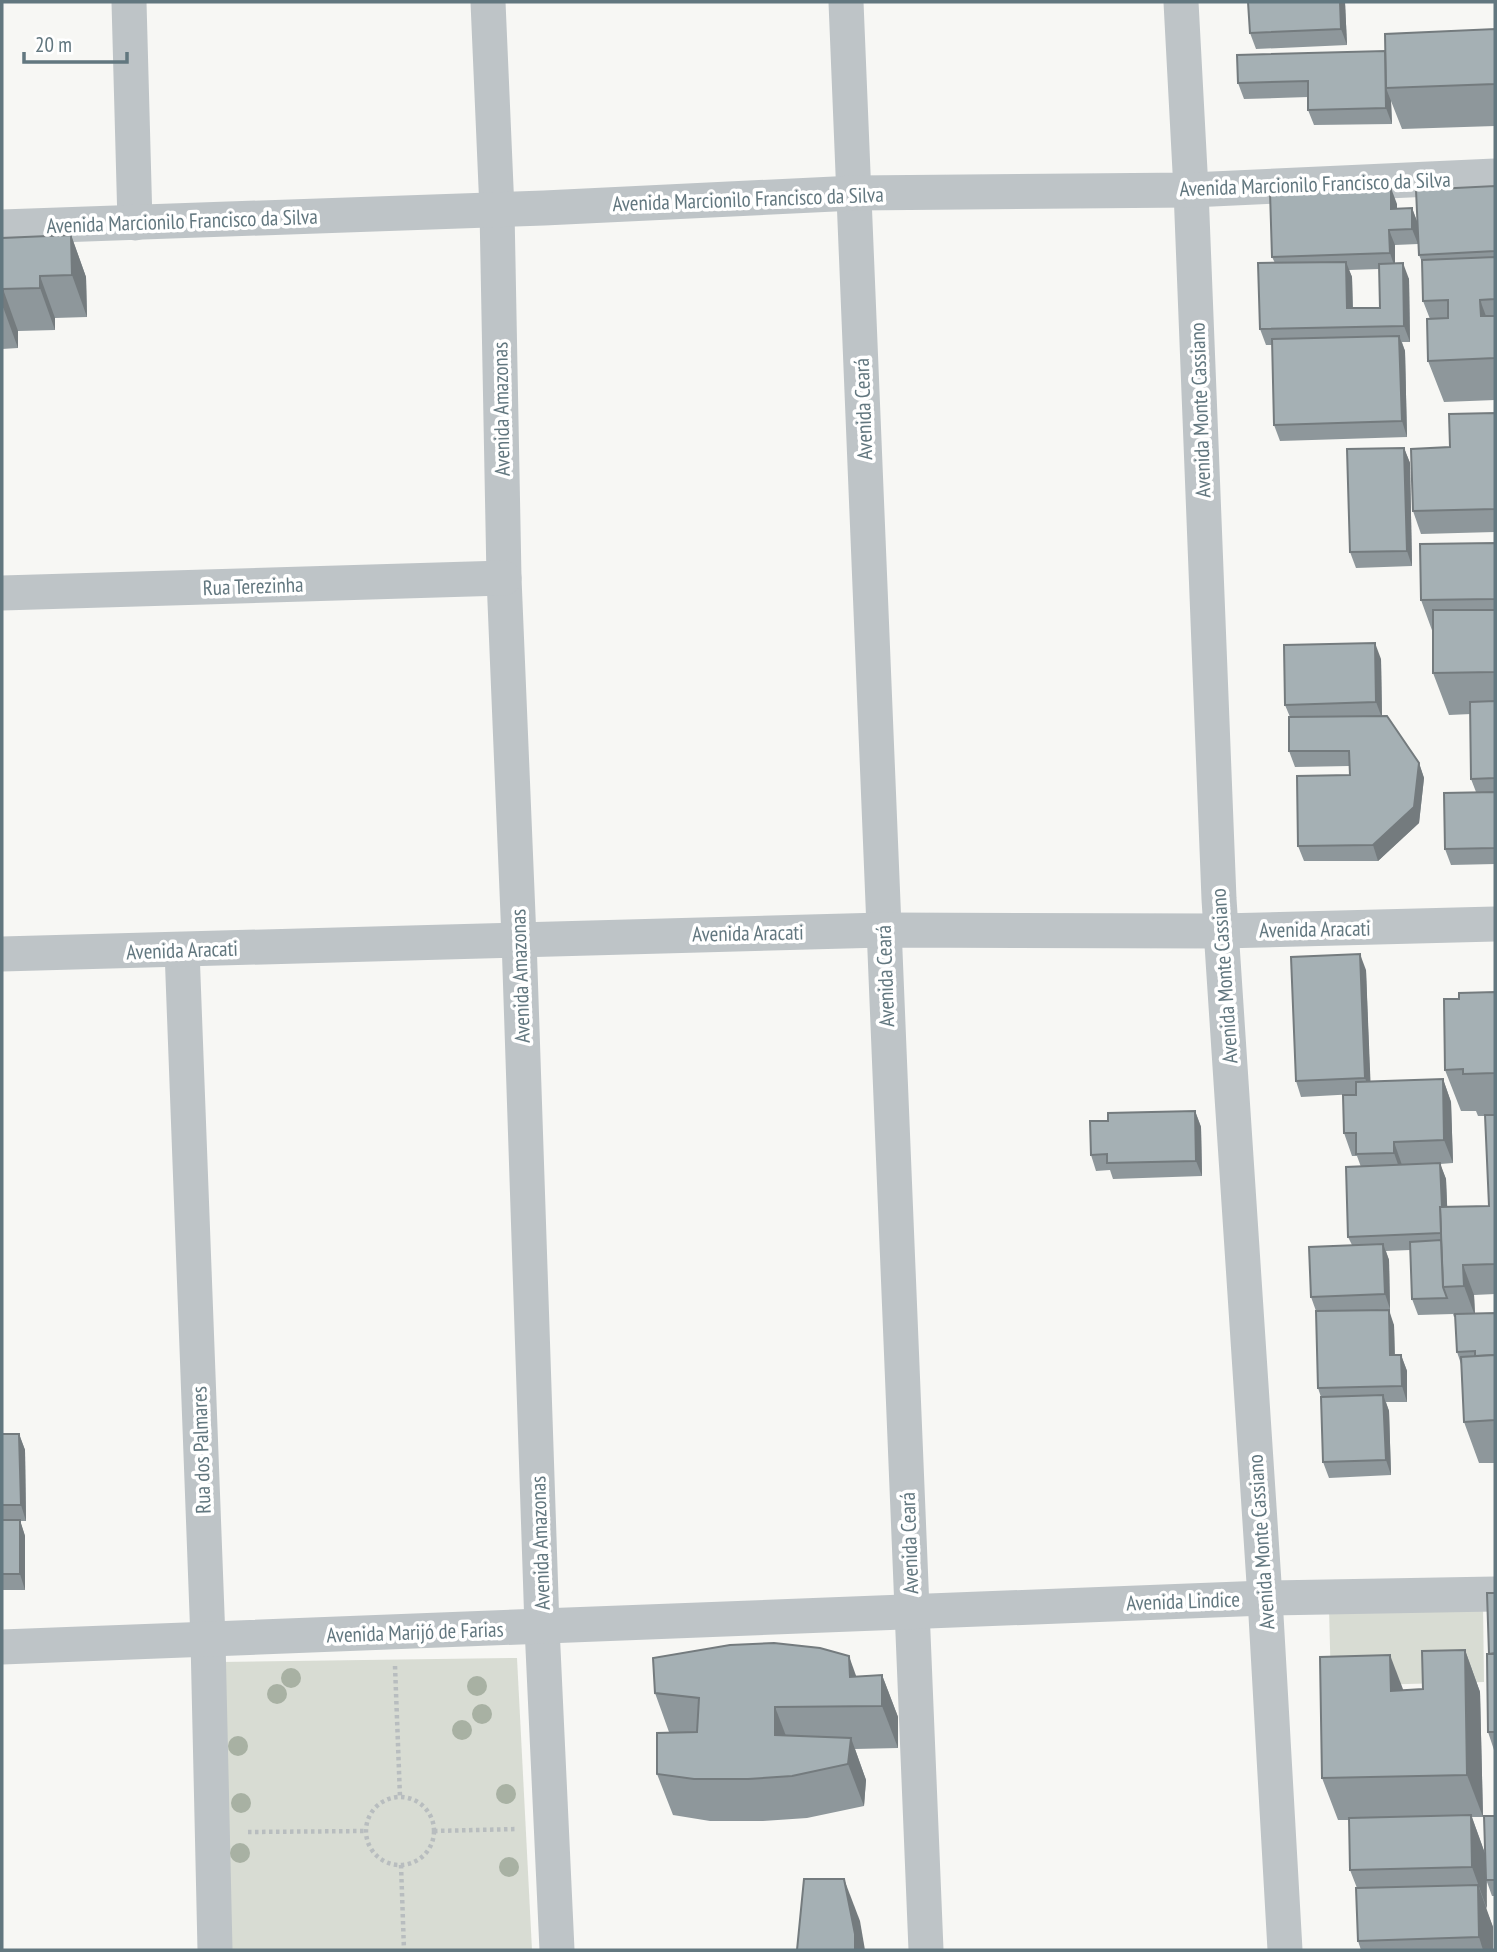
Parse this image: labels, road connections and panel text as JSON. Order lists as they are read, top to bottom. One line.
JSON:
{"streets":{"street":["Avenida Marcionilo Francisco da Silva","Avenida Amazonas","Avenida Ceará","Avenida Monte Cassiano","Rua Terezinha","Avenida Aracati","Rua dos Palmares","Avenida Lindice","Avenida Marijó de Farias"]},"crossings":[["Avenida Marcionilo Francisco da Silva","Avenida Amazonas"],["Avenida Marcionilo Francisco da Silva","Avenida Ceará"],["Avenida Marcionilo Francisco da Silva","Avenida Monte Cassiano"],["Avenida Amazonas","Rua Terezinha"],["Avenida Amazonas","Avenida Aracati"],["Avenida Amazonas","Avenida Marijó de Farias"],["Avenida Ceará","Avenida Aracati"],["Avenida Ceará","Avenida Lindice"],["Avenida Ceará","Avenida Marijó de Farias"],["Avenida Monte Cassiano","Avenida Aracati"],["Avenida Monte Cassiano","Avenida Lindice"],["Avenida Aracati","Rua dos Palmares"],["Rua dos Palmares","Avenida Marijó de Farias"],["Avenida Lindice","Avenida Marijó de Farias"]],"scale_bar":"20 m"}
